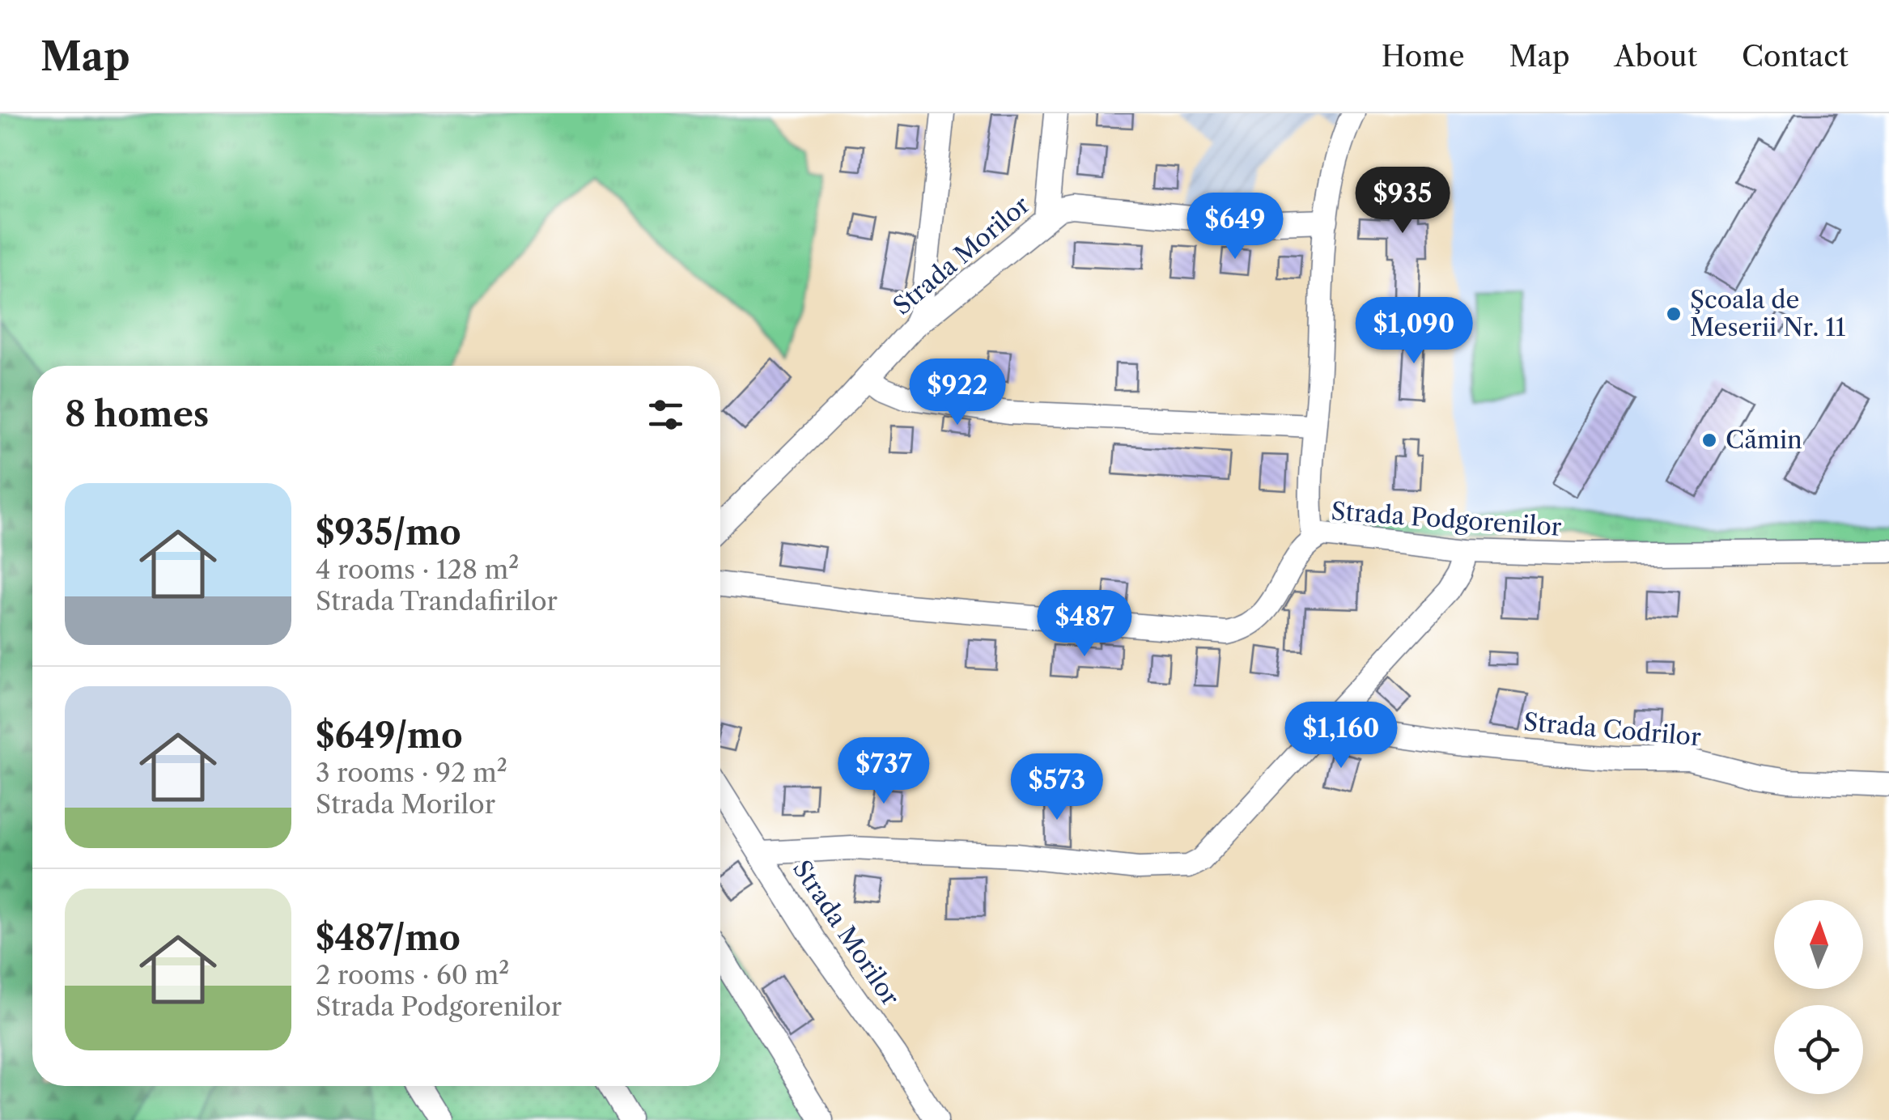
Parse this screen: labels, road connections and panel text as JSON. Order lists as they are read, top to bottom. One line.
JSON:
{"streets":{"street":["Strada Morilor","Strada Podgorenilor","Strada Codrilor"]},"places":["Şcoala de Meserii Nr. 11","Cămin"],"north":"top","page":{"header":"Map","nav":["Home","Map","About","Contact"],"price":["$935","$649","$1,090","$922","$487","$1,160","$737","$573"],"heading":"8 homes","list":[{"name":"$935/mo","note":"4 rooms · 128 m² · Strada Trandafirilor"},{"name":"$649/mo","note":"3 rooms · 92 m² · Strada Morilor"},{"name":"$487/mo","note":"2 rooms · 60 m² · Strada Podgorenilor"}]}}
